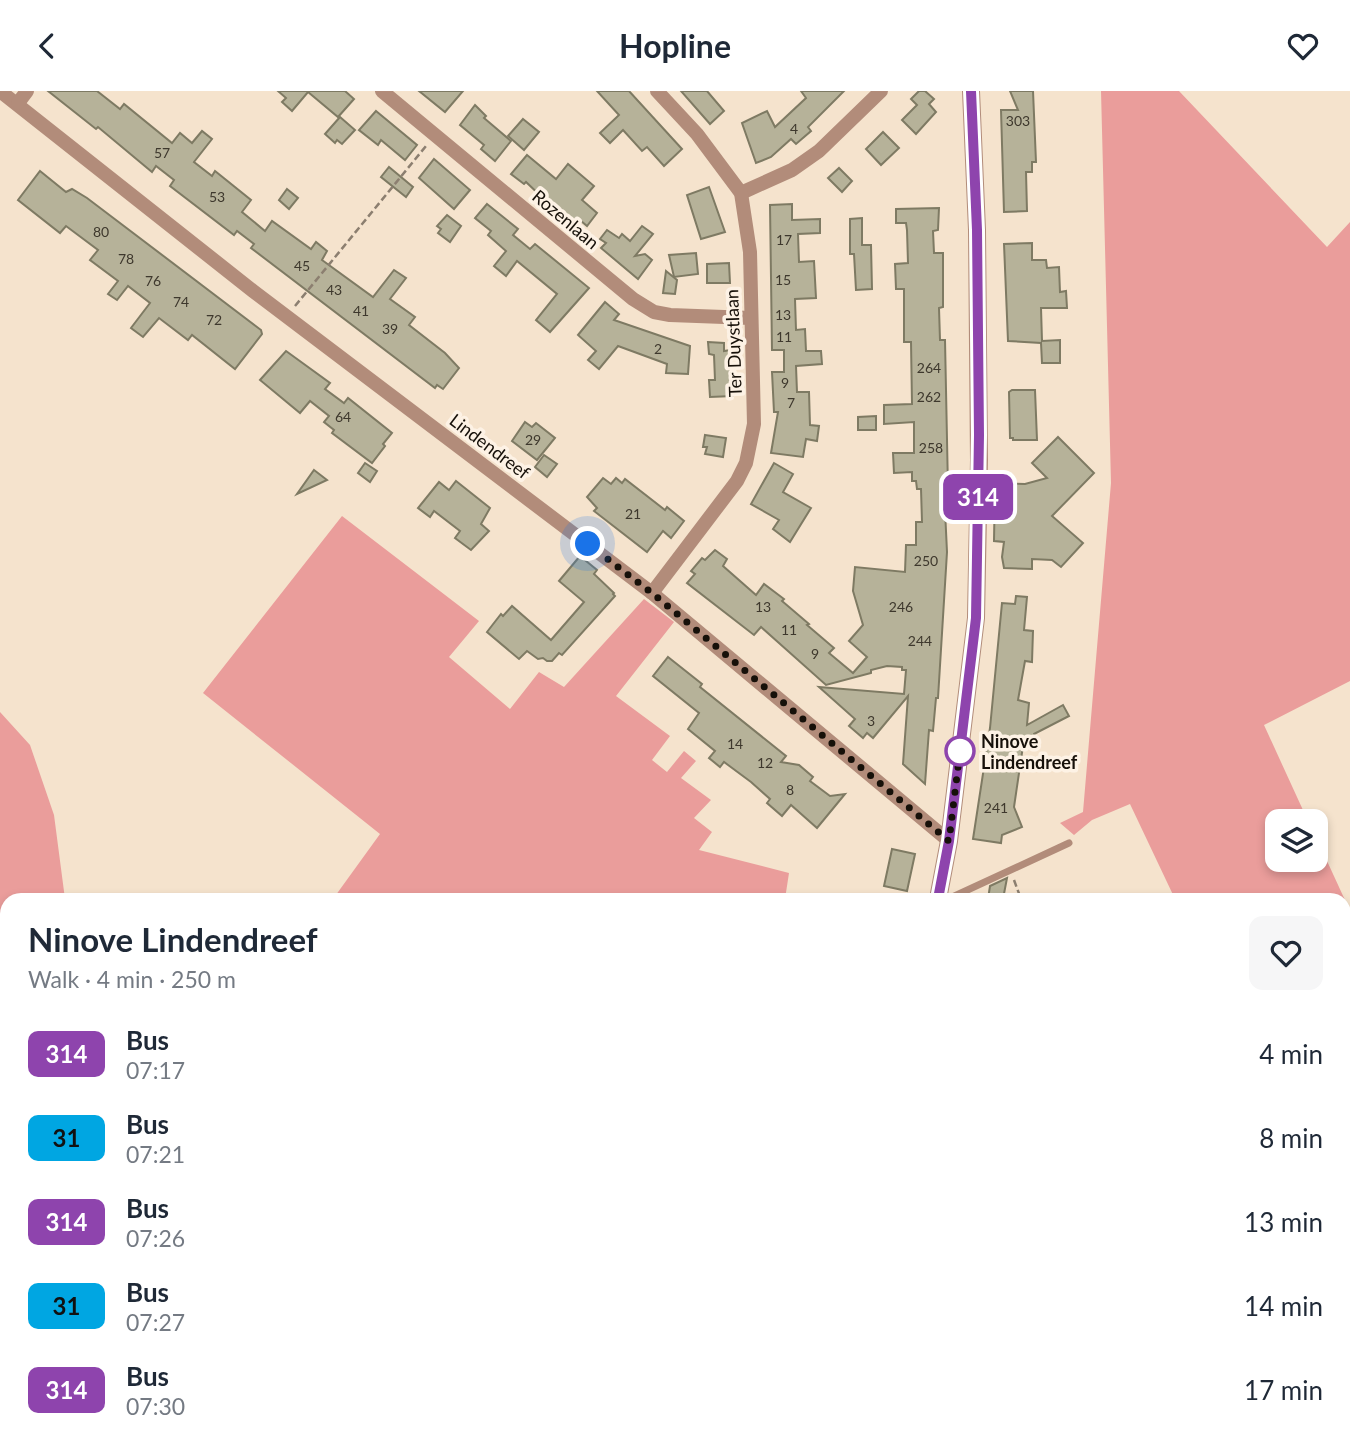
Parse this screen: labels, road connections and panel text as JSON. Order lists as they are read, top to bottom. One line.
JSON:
{"streets":{"street":["Rozenlaan","Ter Duystlaan","Lindendreef"]},"crossings":[["Rozenlaan","Ter Duystlaan"],["Ter Duystlaan","Lindendreef"]],"places":["Ninove Lindendreef"],"lines":["bus line 314"],"house_numbers":["303","4","57","53","80","17","78","45","15","76","43","74","41","13","72","39","11","2","264","9","262","7","64","29","258","21","250","13","246","11","244","9","3","14","12","8","241"],"page":{"header":"Hopline","on_map":"314","heading":["Ninove Lindendreef","Walk · 4 min · 250 m"],"list":[{"mark":"314","name":"Bus","note":"07:17","value":"4 min"},{"mark":"31","name":"Bus","note":"07:21","value":"8 min"},{"mark":"314","name":"Bus","note":"07:26","value":"13 min"},{"mark":"31","name":"Bus","note":"07:27","value":"14 min"},{"mark":"314","name":"Bus","note":"07:30","value":"17 min"}]}}
